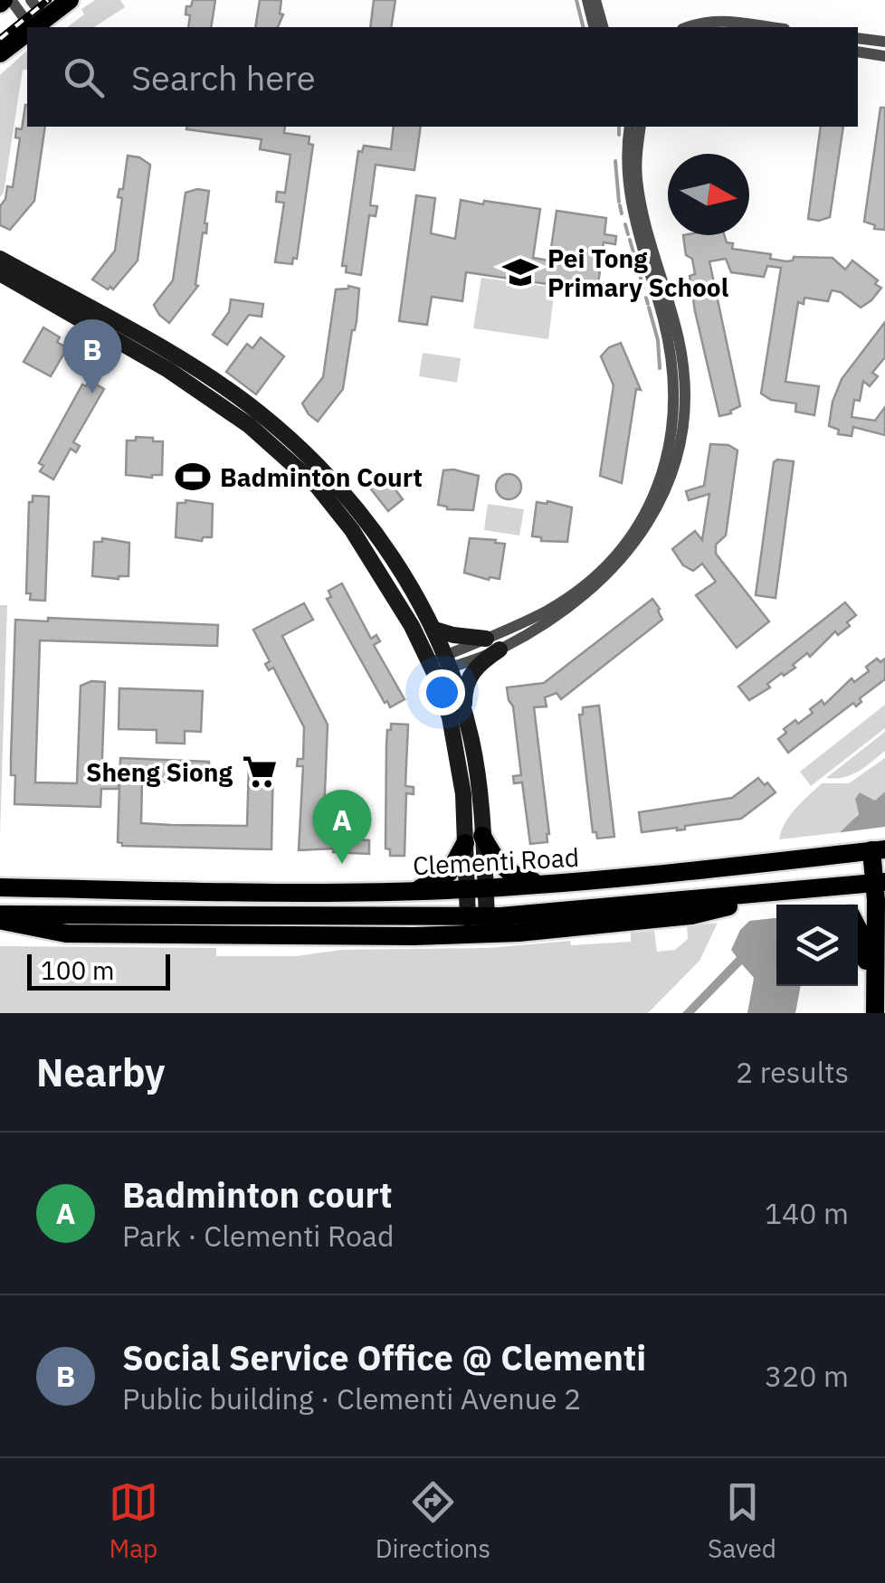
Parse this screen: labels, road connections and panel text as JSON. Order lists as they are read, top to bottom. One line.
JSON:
{"streets":{"main road":["Clementi Road"]},"places":{"school or university":["Pei Tong Primary School"],"sports":["Badminton Court"],"supermarket":["Sheng Siong"]},"scale_bar":"100 m","north":"right","page":{"search":"Search here","pins":["B","A"],"scale":"100 m","heading":["Nearby","2 results"],"list":[{"mark":"A","name":"Badminton court","note":"Park · Clementi Road","value":"140 m"},{"mark":"B","name":"Social Service Office @ Clementi","note":"Public building · Clementi Avenue 2","value":"320 m"}],"nav":["Map","Directions","Saved"]}}
